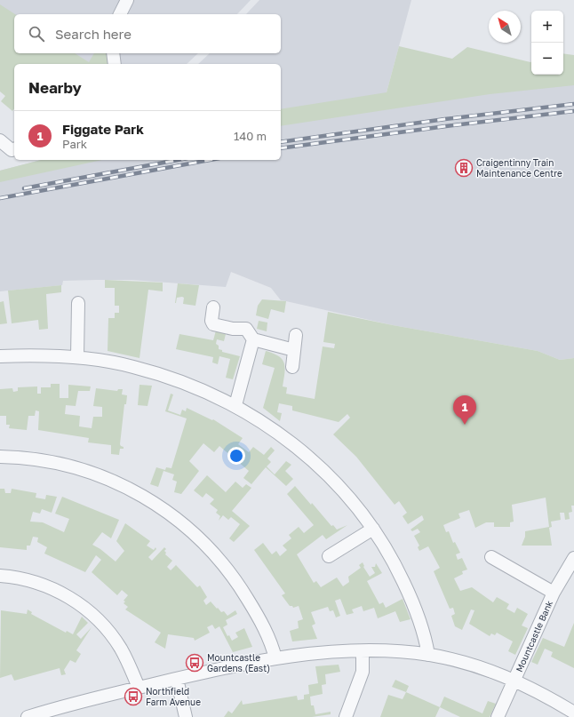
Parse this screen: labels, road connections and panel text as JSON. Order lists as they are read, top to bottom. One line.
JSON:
{"streets":{"street":["Mountcastle Bank"]},"places":{"building":["Craigentinny Train Maintenance Centre"],"bus stop":["Mountcastle Gardens (East)","Northfield Farm Avenue"]},"north":"top left","page":{"map_buttons":["+","−"],"search":"Search here","heading":"Nearby","list":[{"mark":"1","name":"Figgate Park","note":"Park","value":"140 m"}],"pins":"1"}}
